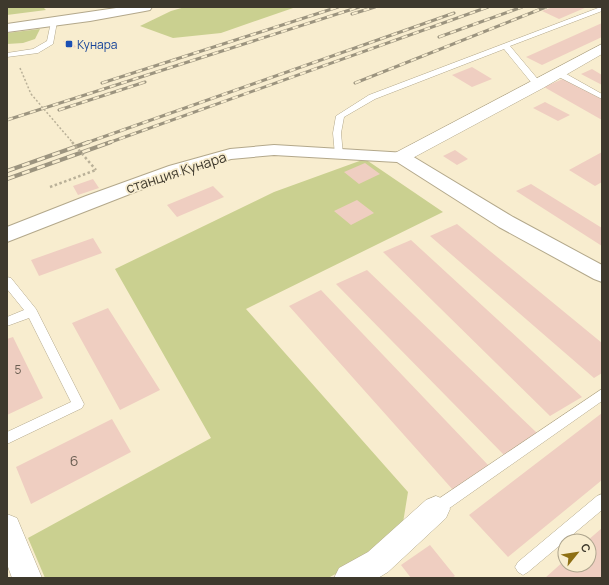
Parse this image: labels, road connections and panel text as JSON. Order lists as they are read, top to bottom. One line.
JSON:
{"streets":{"street":["станция Кунара"]},"places":{"transit":["Кунара"]},"house_numbers":["5","6"],"north":"top right"}
